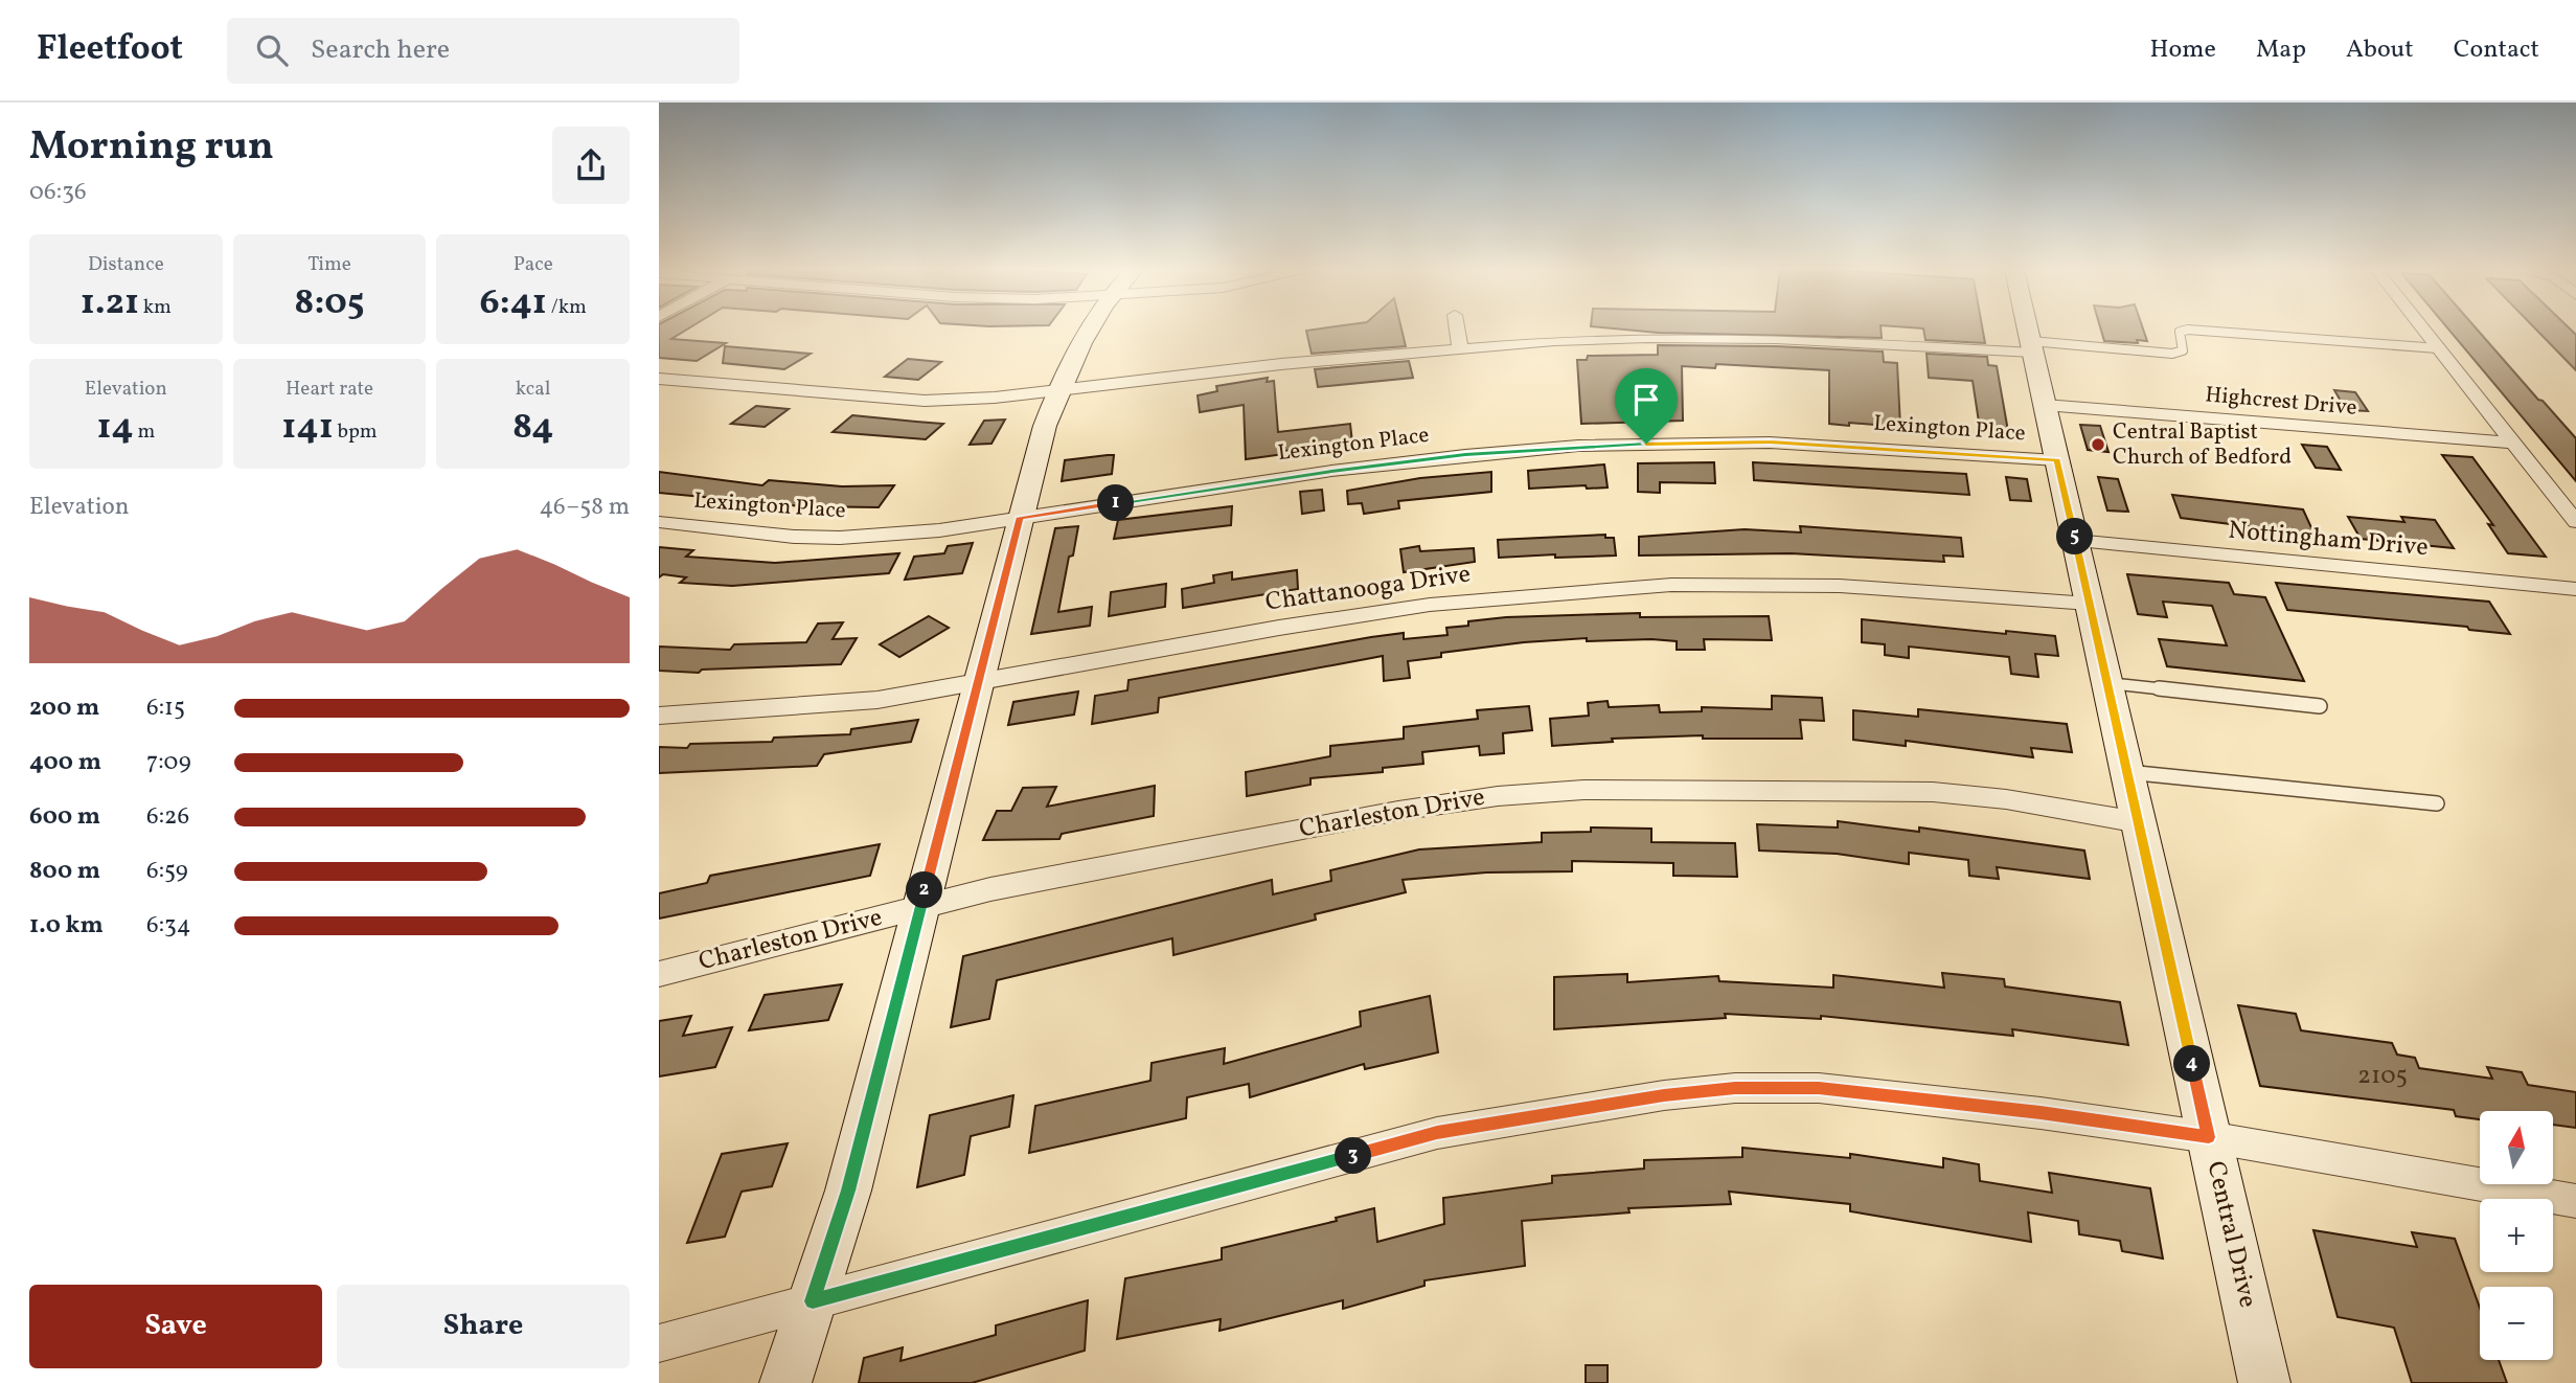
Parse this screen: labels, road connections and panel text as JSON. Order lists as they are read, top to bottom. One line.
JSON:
{"streets":{"street":["Highcrest Drive","Lexington Place","Nottingham Drive","Chattanooga Drive","Charleston Drive","Central Drive"]},"crossings":[["Highcrest Drive","Central Drive"],["Lexington Place","Central Drive"],["Nottingham Drive","Central Drive"],["Chattanooga Drive","Central Drive"],["Charleston Drive","Central Drive"]],"places":["Central Baptist Church of Bedford"],"house_numbers":["2105"],"north":"top","page":{"header":"Fleetfoot","search":"Search here","nav":["Home","Map","About","Contact"],"heading":["Morning run","06:36"],"stats":[["Distance","1.21 km"],["Time","8:05"],["Pace","6:41 /km"],["Elevation","14 m"],["Heart rate","141 bpm"],["kcal","84"]],"chart":["Elevation","46–58 m"],"pins":["1","5","2","4","3"],"list":[{"name":"200 m","note":"6:15"},{"name":"400 m","note":"7:09"},{"name":"600 m","note":"6:26"},{"name":"800 m","note":"6:59"},{"name":"1.0 km","note":"6:34"}],"map_buttons":["+","−"],"buttons":["Save","Share"]}}
